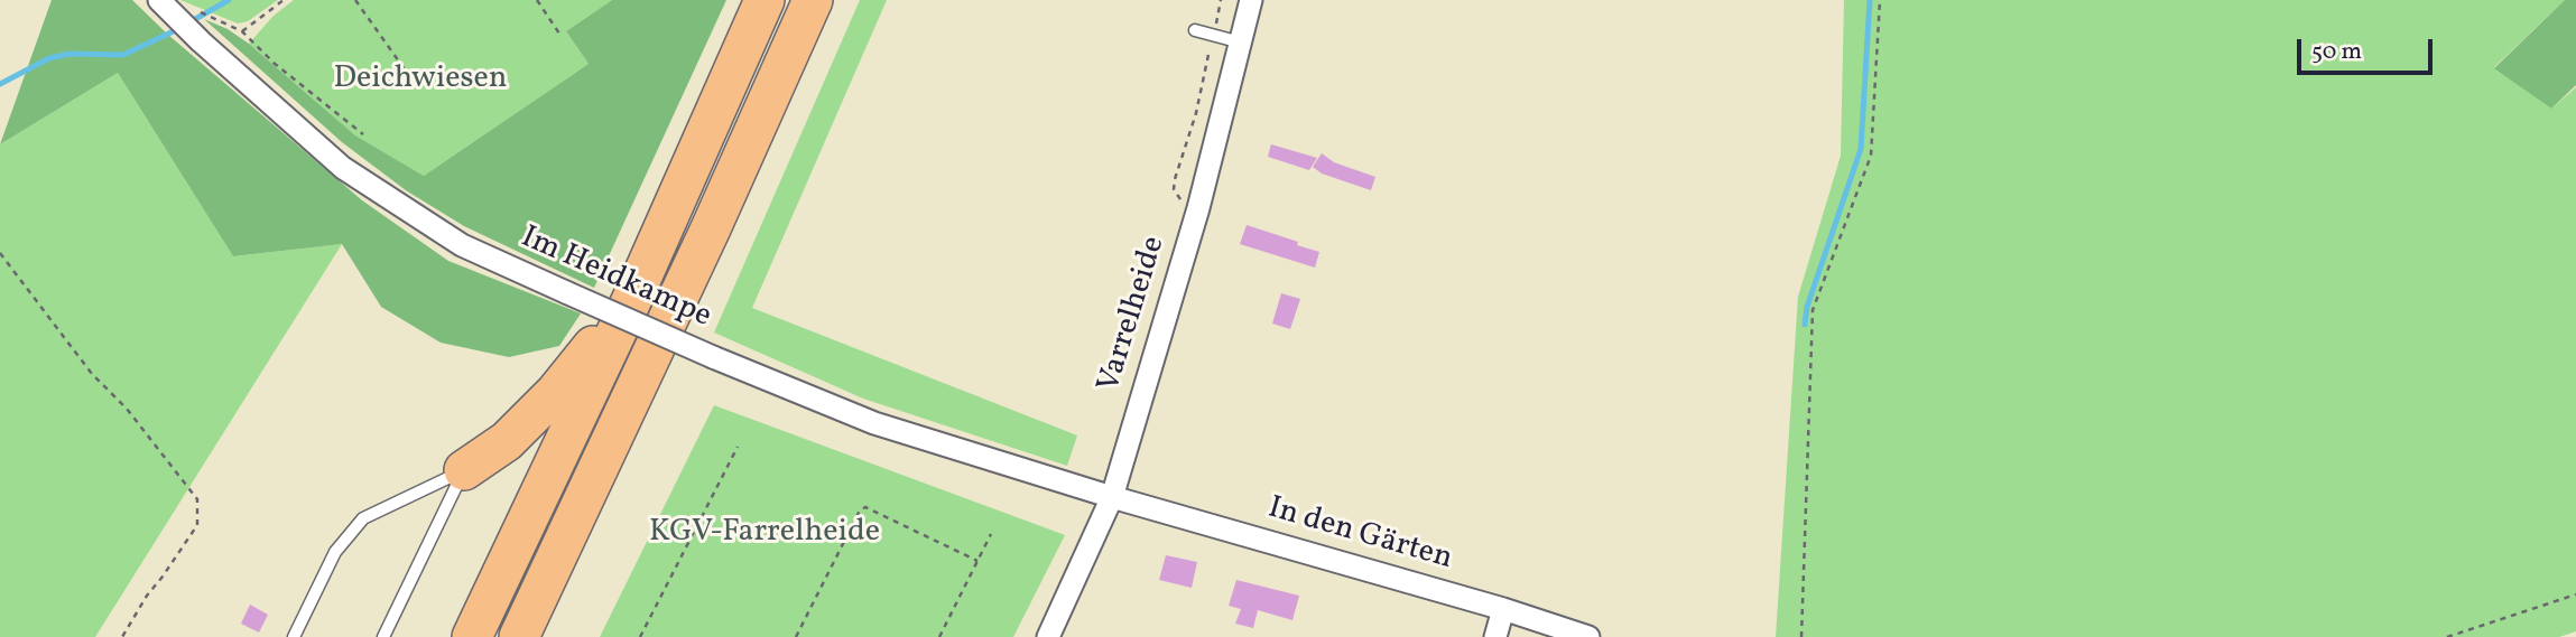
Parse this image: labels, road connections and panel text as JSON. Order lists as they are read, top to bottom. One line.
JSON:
{"streets":{"street":["Im Heidkampe","Varrelheide","In den Gärten"]},"crossings":[["Im Heidkampe","Varrelheide"],["Im Heidkampe","In den Gärten"],["Varrelheide","In den Gärten"]],"parks":["Deichwiesen","KGV-Farrelheide"],"scale_bar":"50 m"}
